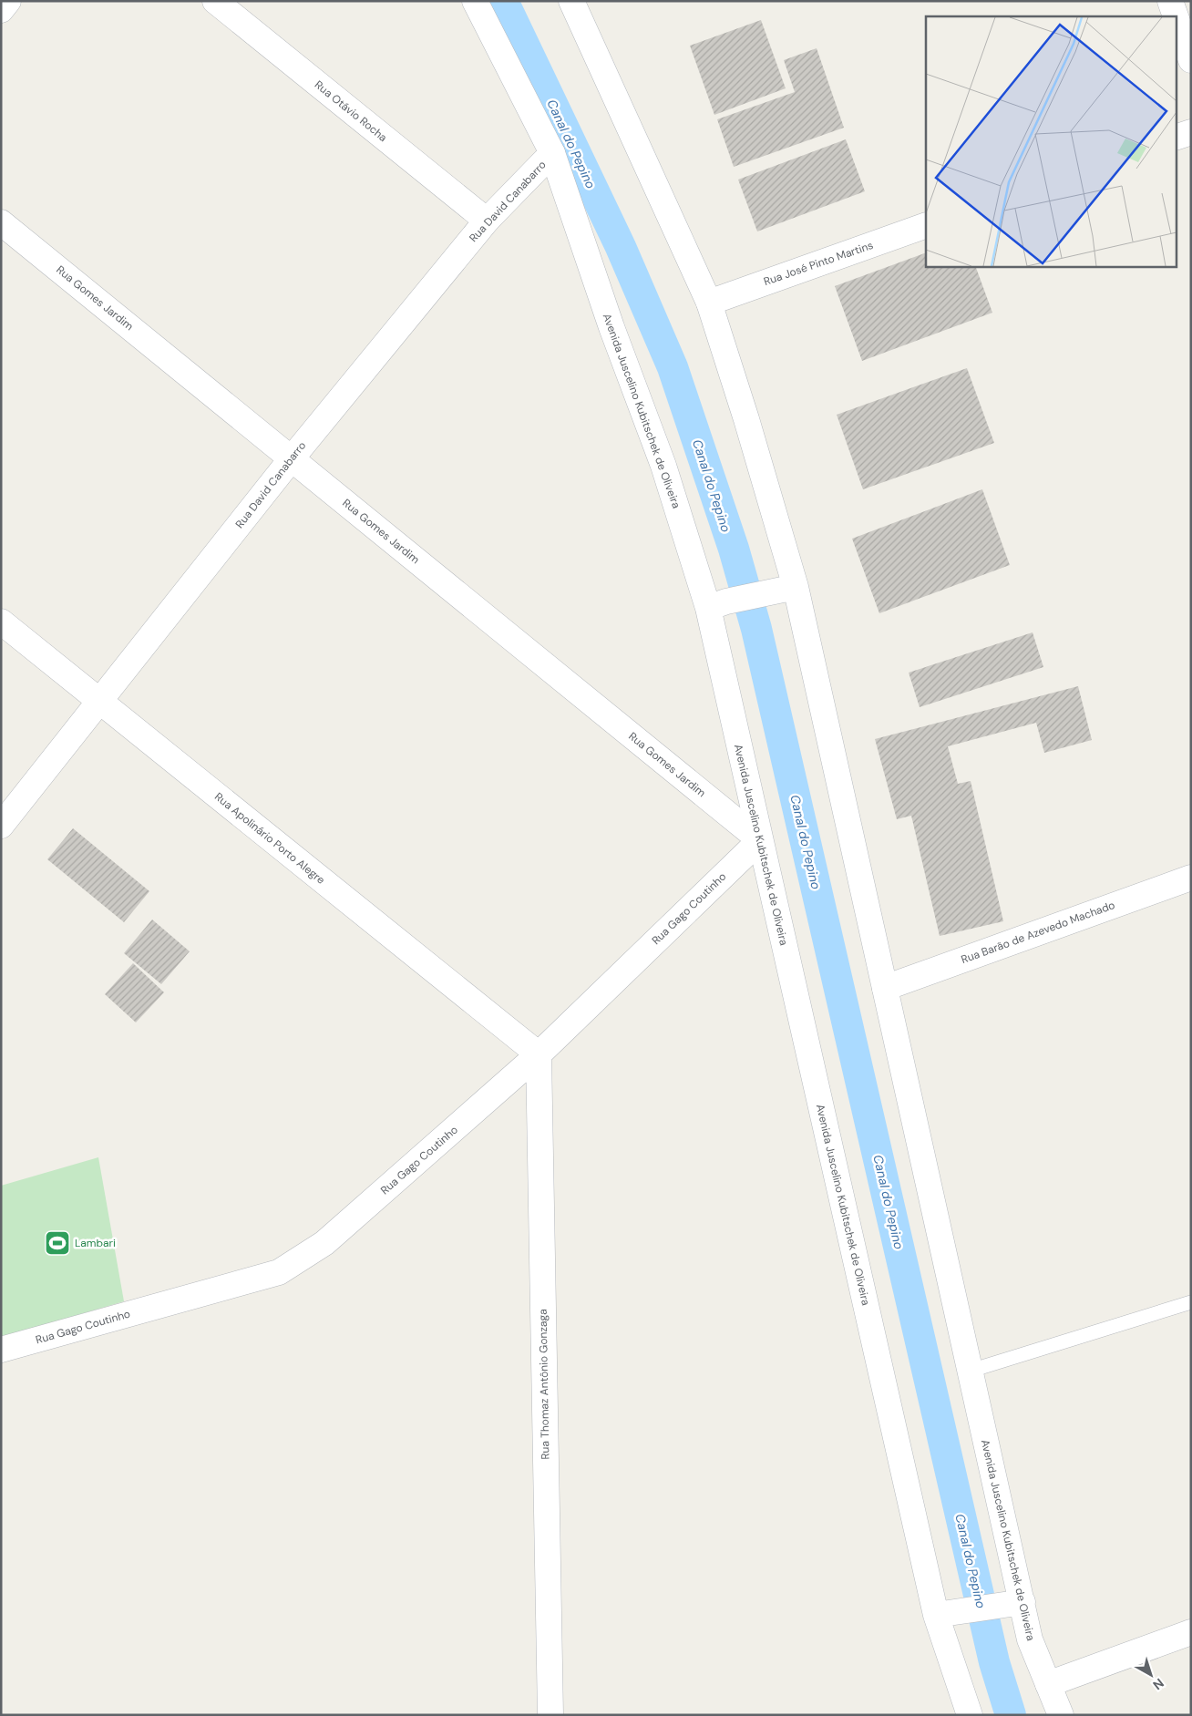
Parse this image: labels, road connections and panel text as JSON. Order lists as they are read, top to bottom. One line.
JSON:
{"streets":{"street":["Rua Otávio Rocha","Rua David Canabarro","Rua José Pinto Martins","Rua Gomes Jardim","Avenida Juscelino Kubitschek de Oliveira","Rua Apolinário Porto Alegre","Rua Gago Coutinho","Rua Barão de Azevedo Machado","Rua Thomaz Antônio Gonzaga"]},"crossings":[["Rua Otávio Rocha","Rua David Canabarro"],["Rua David Canabarro","Rua Gomes Jardim"],["Rua David Canabarro","Avenida Juscelino Kubitschek de Oliveira"],["Rua David Canabarro","Rua Apolinário Porto Alegre"],["Rua José Pinto Martins","Avenida Juscelino Kubitschek de Oliveira"],["Rua Gomes Jardim","Avenida Juscelino Kubitschek de Oliveira"],["Rua Gomes Jardim","Rua Gago Coutinho"],["Avenida Juscelino Kubitschek de Oliveira","Rua Gago Coutinho"],["Avenida Juscelino Kubitschek de Oliveira","Rua Barão de Azevedo Machado"],["Rua Apolinário Porto Alegre","Rua Gago Coutinho"],["Rua Apolinário Porto Alegre","Rua Thomaz Antônio Gonzaga"],["Rua Gago Coutinho","Rua Thomaz Antônio Gonzaga"]],"water":["Canal do Pepino"],"places":{"sports":["Lambari"]},"north":"bottom right"}
